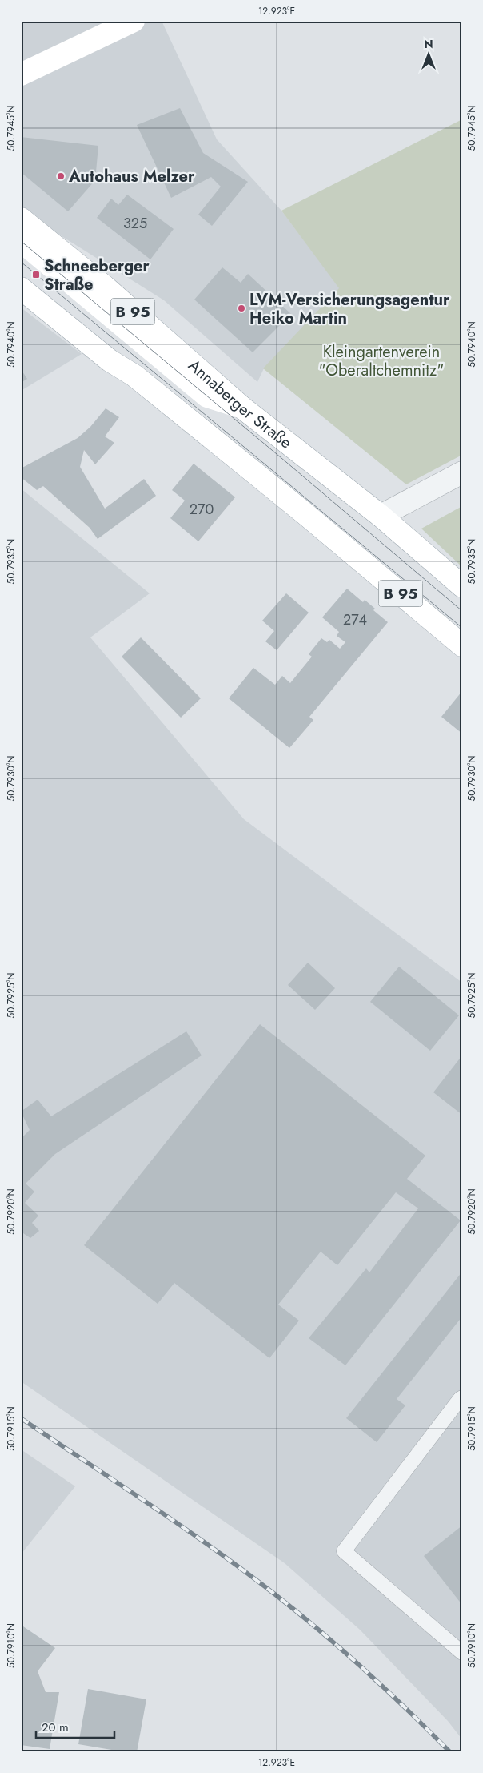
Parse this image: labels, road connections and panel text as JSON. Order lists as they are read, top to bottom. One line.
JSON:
{"streets":{"main road":["B 95","Annaberger Straße"]},"crossings":[["B 95","Annaberger Straße"]],"parks":["Kleingartenverein \"Oberaltchemnitz\""],"places":{"other":["Autohaus Melzer","LVM-Versicherungsagentur Heiko Martin"],"transit":["Schneeberger Straße"]},"house_numbers":["325","270","274"],"scale_bar":"20 m","north":"top","coordinates":["12.923°E","50.7945°N","50.7940°N","50.7935°N","50.7930°N","50.7925°N","50.7920°N","50.7915°N","50.7910°N"]}
